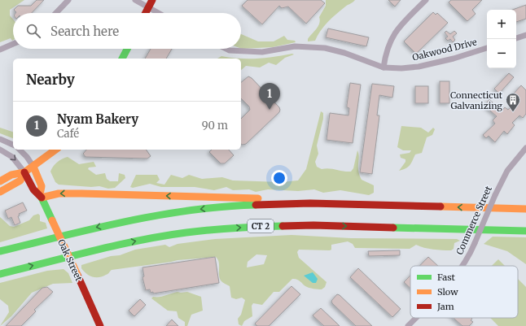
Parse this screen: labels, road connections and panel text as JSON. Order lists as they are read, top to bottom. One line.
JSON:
{"streets":{"main road":["CT 2","Oak Street"],"street":["Oakwood Drive","Commerce Street"]},"places":{"building":["Connecticut Galvanizing"]},"legend":["Fast","Slow","Jam"],"page":{"map_buttons":["+","−"],"search":"Search here","heading":"Nearby","pins":"1","list":[{"mark":"1","name":"Nyam Bakery","note":"Café","value":"90 m"}]}}
